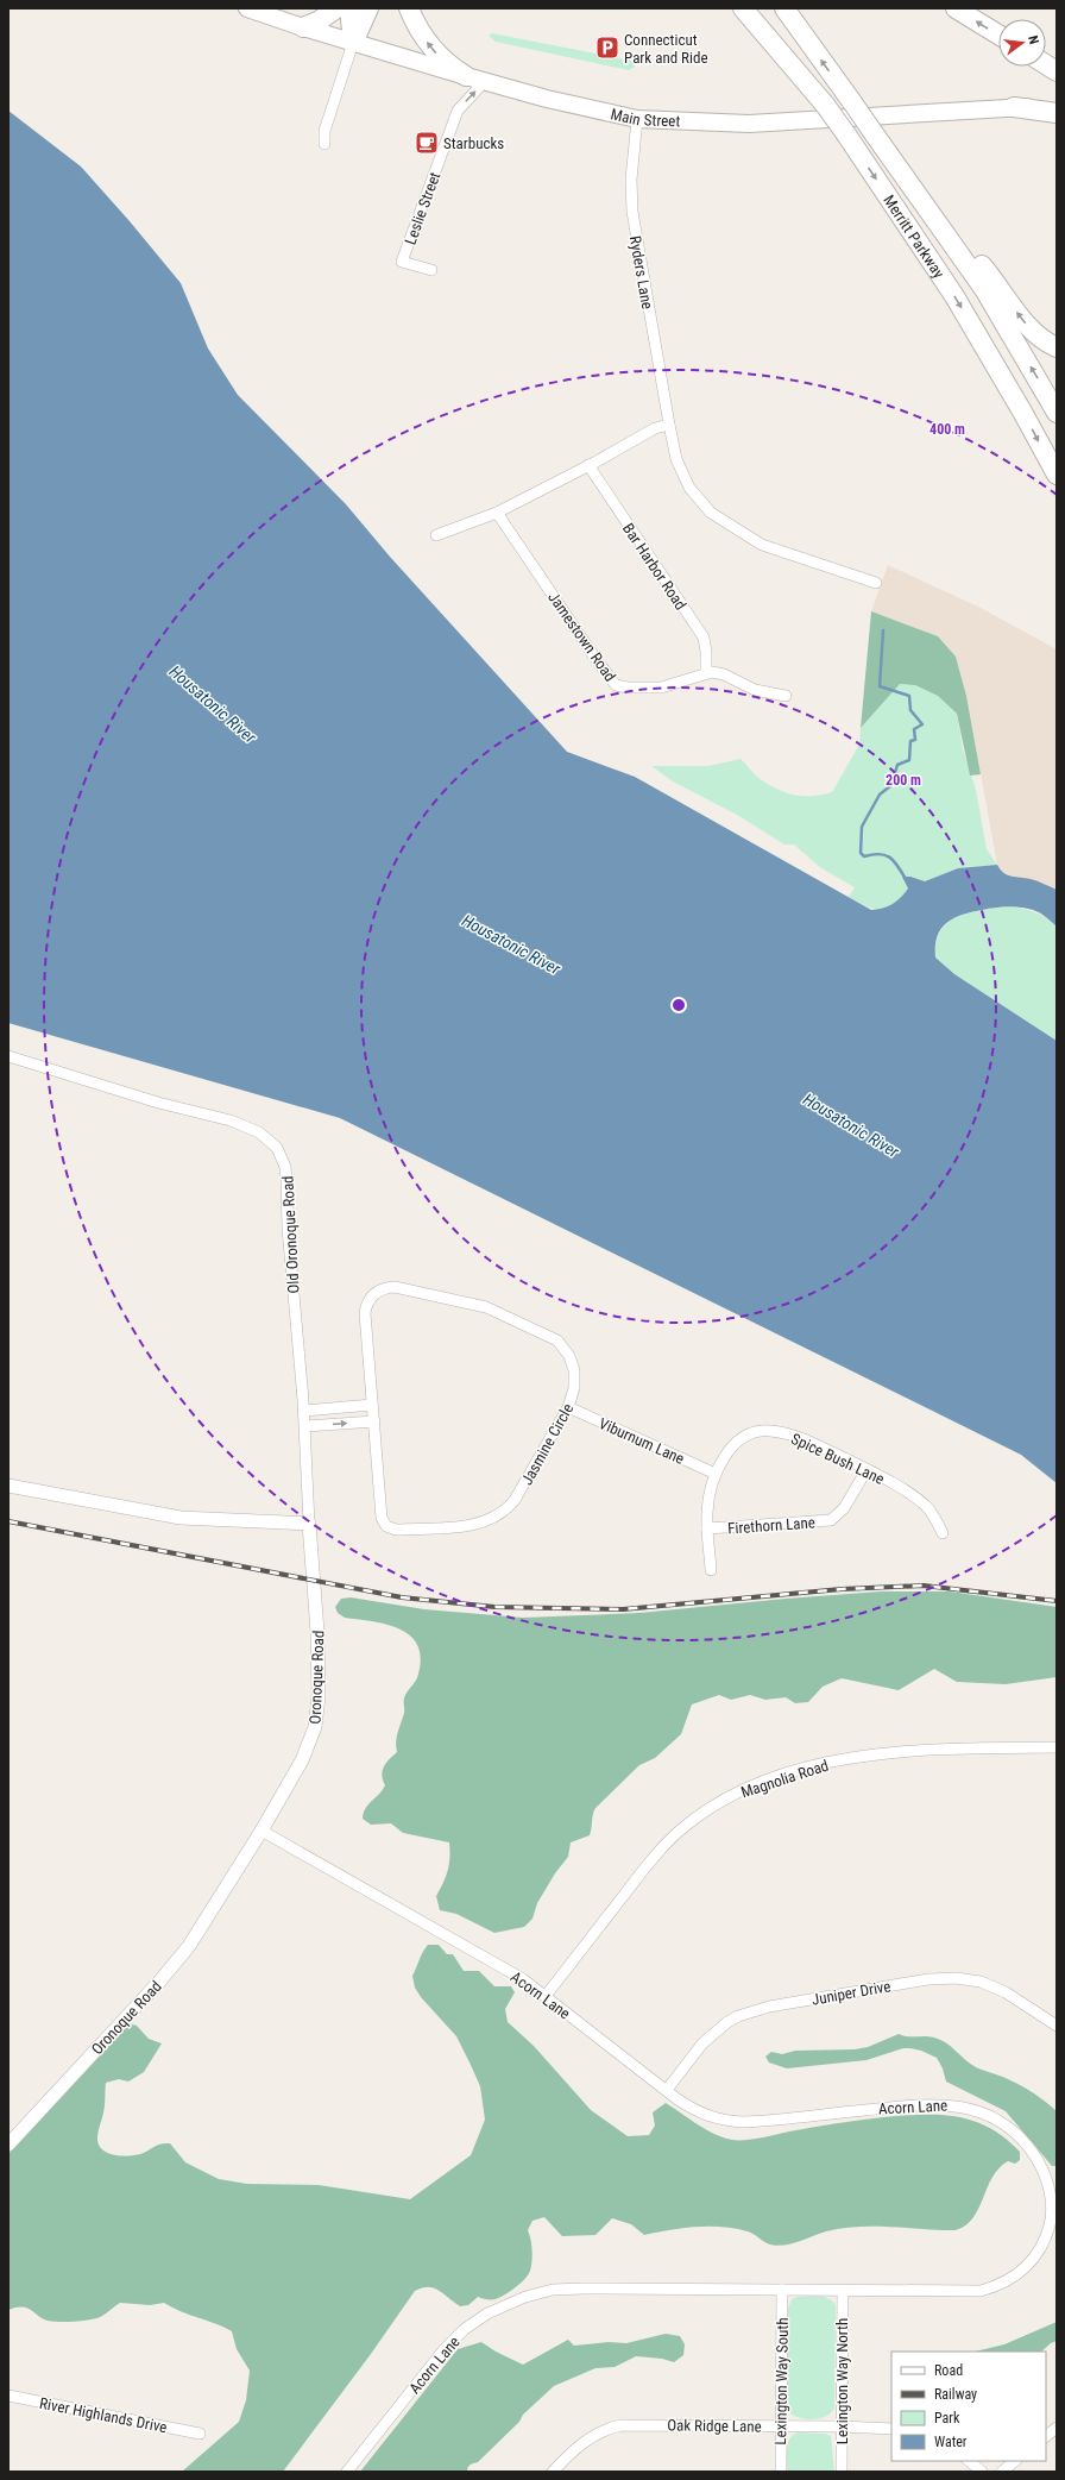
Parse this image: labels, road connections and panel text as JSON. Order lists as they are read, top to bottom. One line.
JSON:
{"streets":{"highway":["Merritt Parkway"],"main road":["Main Street"],"street":["Leslie Street","Ryders Lane","Bar Harbor Road","Jamestown Road","Old Oronoque Road","Viburnum Lane","Jasmine Circle","Spice Bush Lane","Firethorn Lane","Oronoque Road","Magnolia Road","Juniper Drive","Acorn Lane","Lexington Way South","Lexington Way North","River Highlands Drive","Oak Ridge Lane"]},"crossings":[["Main Street","Leslie Street"],["Main Street","Ryders Lane"],["Bar Harbor Road","Jamestown Road"],["Old Oronoque Road","Oronoque Road"],["Viburnum Lane","Jasmine Circle"],["Viburnum Lane","Spice Bush Lane"],["Spice Bush Lane","Firethorn Lane"],["Oronoque Road","Acorn Lane"],["Magnolia Road","Acorn Lane"],["Juniper Drive","Acorn Lane"],["Acorn Lane","Lexington Way South"],["Acorn Lane","Lexington Way North"],["Lexington Way South","Oak Ridge Lane"],["Lexington Way North","Oak Ridge Lane"]],"one_way":["Leslie Street"],"water":["Housatonic River"],"places":{"parking":["Connecticut Park and Ride"],"cafe":["Starbucks"]},"legend":["Road","Railway","Park","Water"],"north":"right","rings":["400 m","200 m"]}
